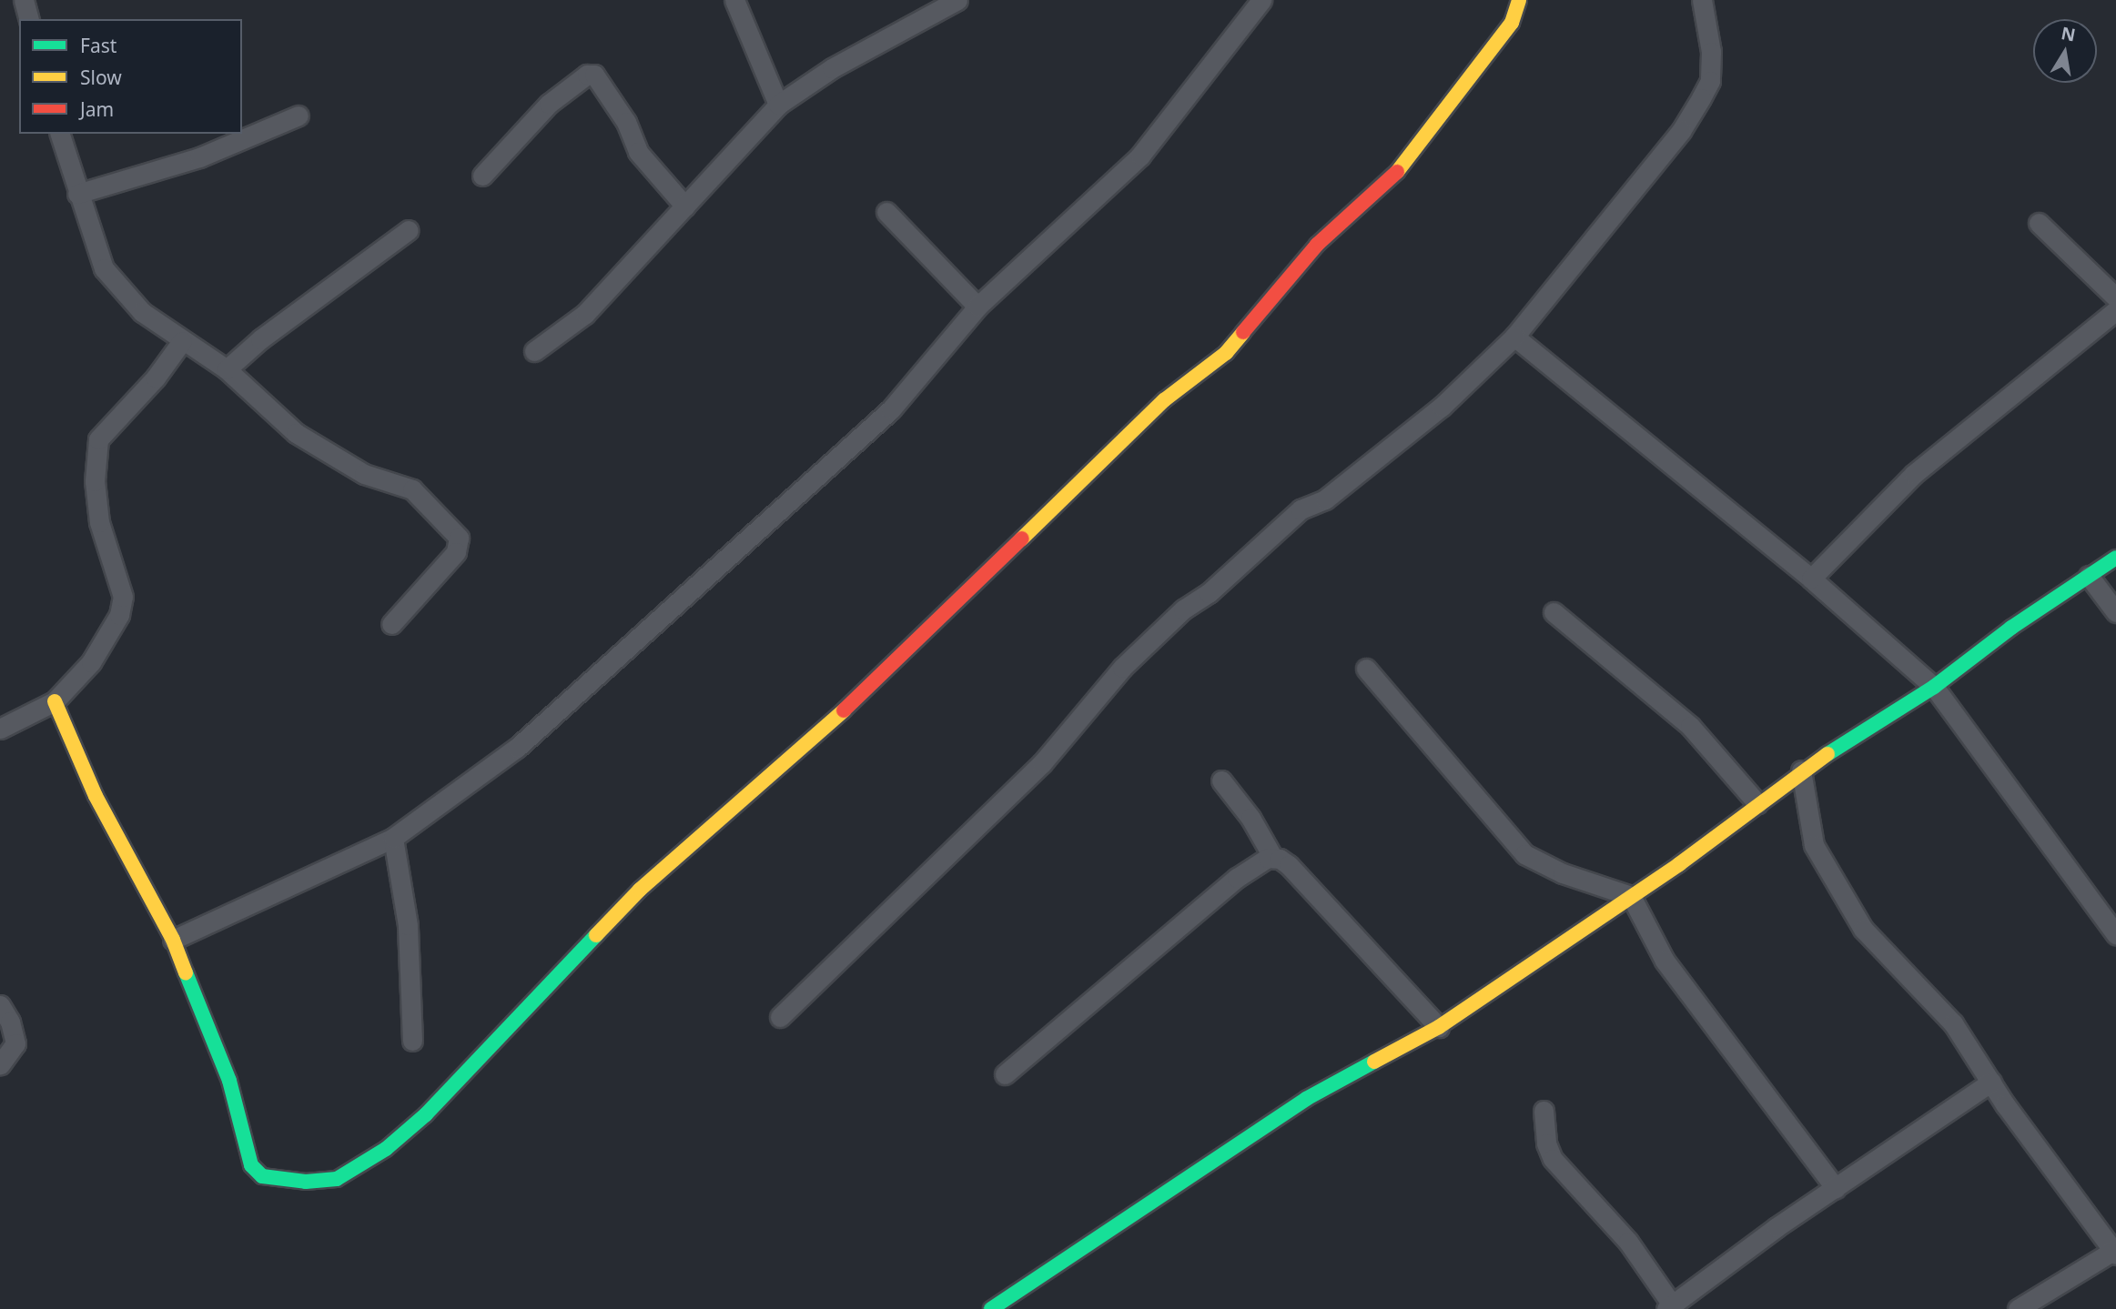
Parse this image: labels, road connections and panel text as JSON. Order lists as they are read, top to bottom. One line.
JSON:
{"legend":["Fast","Slow","Jam"],"north":"top"}
